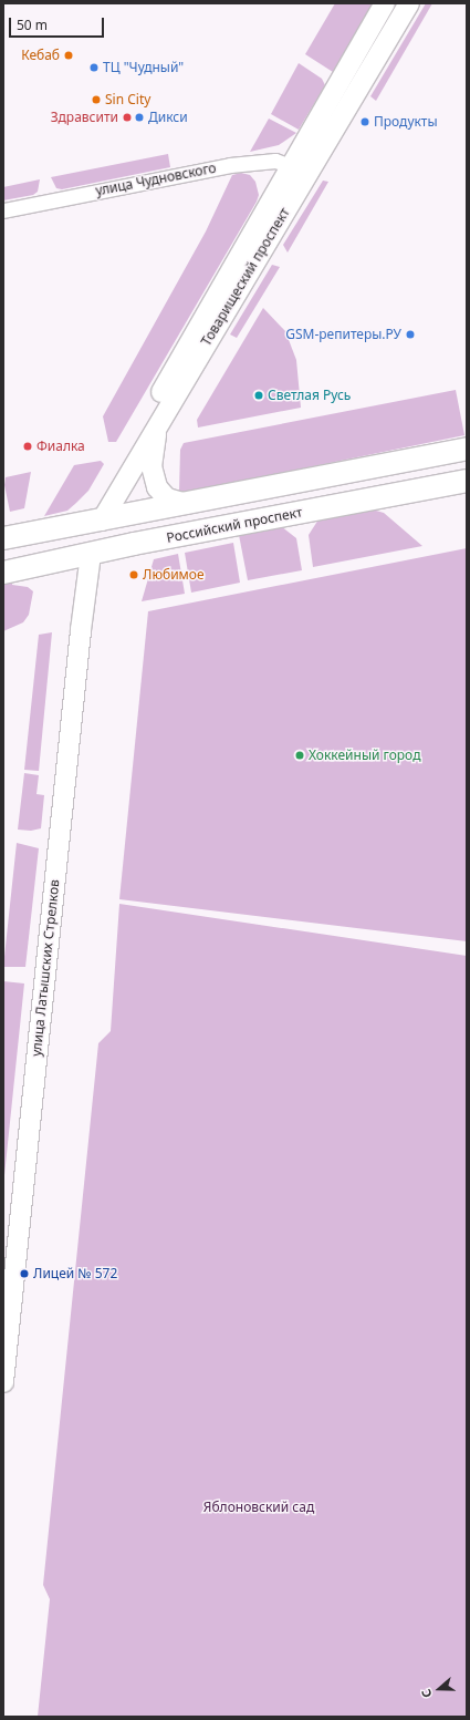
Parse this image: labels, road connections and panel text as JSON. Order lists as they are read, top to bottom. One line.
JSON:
{"streets":{"main road":["Российский проспект","улица Латышских Стрелков"],"street":["улица Чудновского","Товарищеский проспект"]},"crossings":[["улица Чудновского","Товарищеский проспект"],["Товарищеский проспект","улица Латышских Стрелков"],["Российский проспект","улица Латышских Стрелков"]],"parks":["Яблоновский сад"],"places":["Кебаб","ТЦ \"Чудный\"","Sin City","Здравсити","Дикси","Продукты","GSM-репитеры.РУ","Светлая Русь","Фиалка","Любимое","Хоккейный город","Лицей № 572"],"scale_bar":"50 m","north":"left"}
